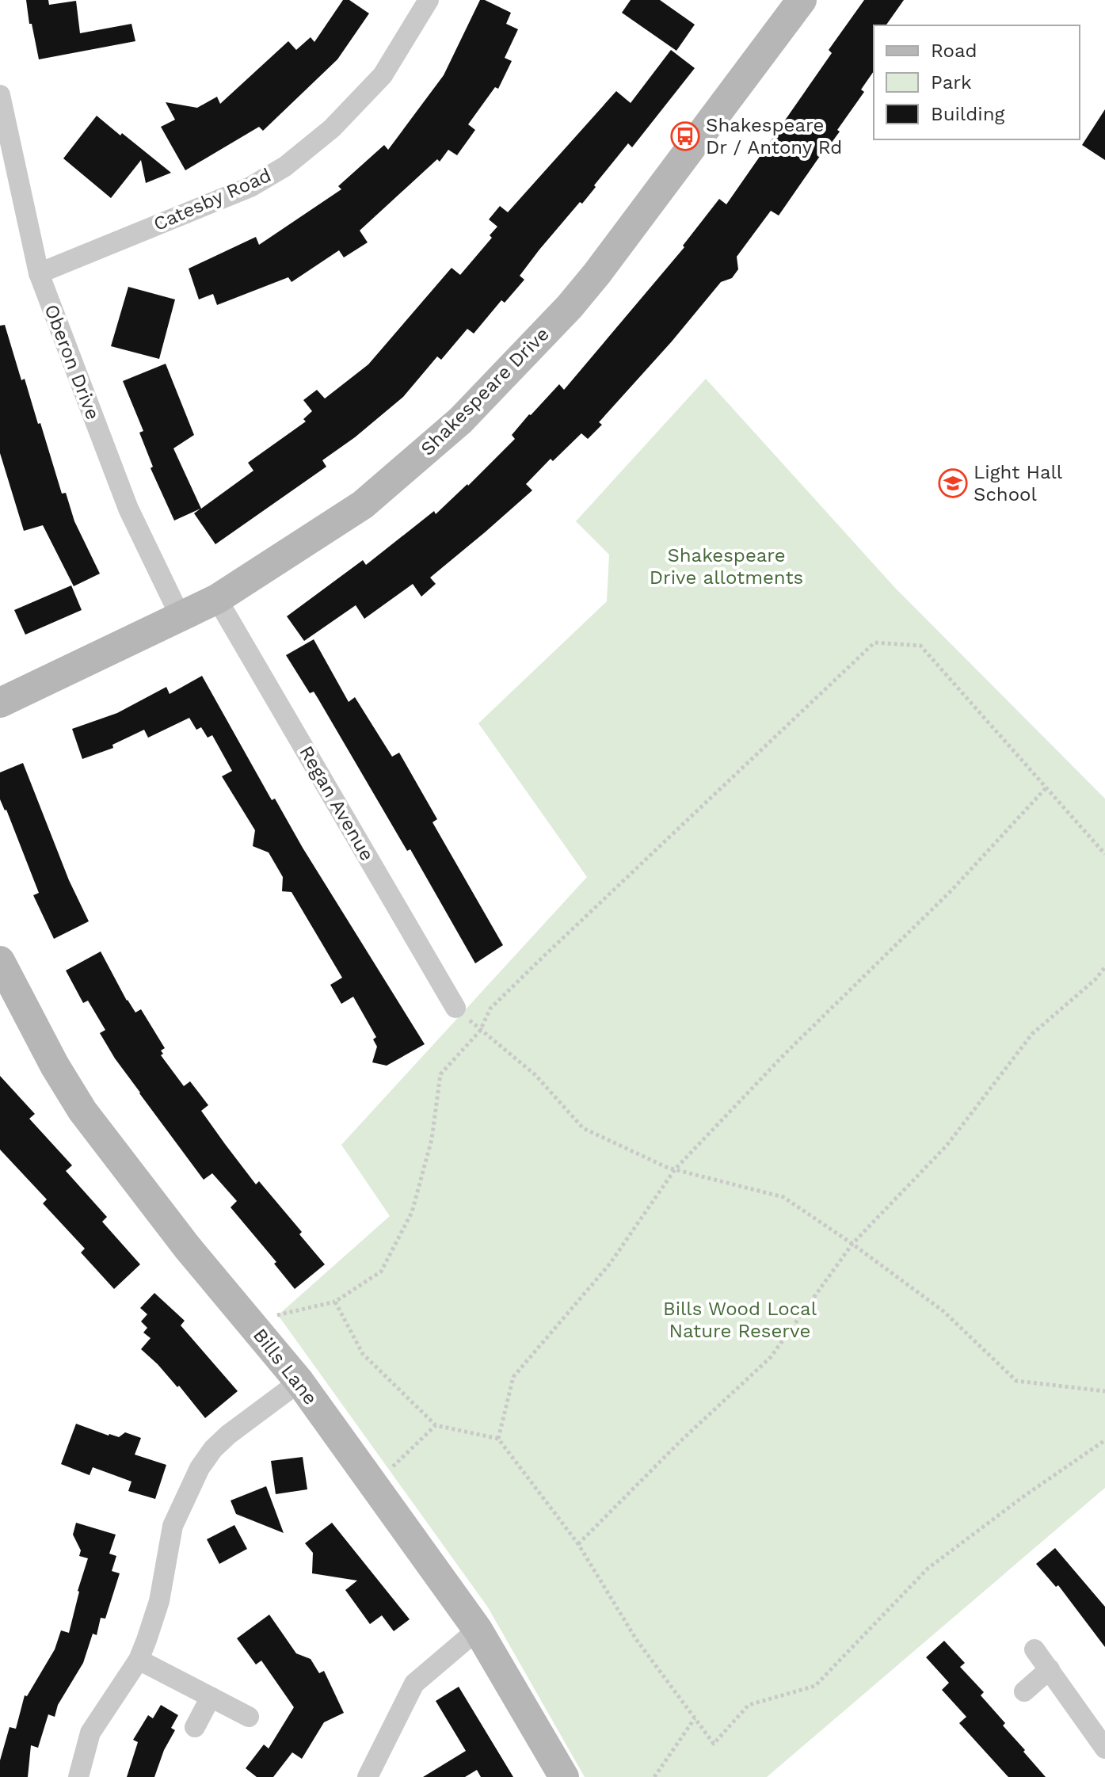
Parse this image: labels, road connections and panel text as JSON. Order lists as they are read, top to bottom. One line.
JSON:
{"streets":{"street":["Catesby Road","Oberon Drive","Shakespeare Drive","Regan Avenue","Bills Lane"]},"crossings":[["Catesby Road","Oberon Drive"],["Oberon Drive","Shakespeare Drive"],["Shakespeare Drive","Regan Avenue"]],"parks":["Shakespeare Drive allotments","Bills Wood Local Nature Reserve"],"places":{"bus stop":["Shakespeare Dr / Antony Rd"],"school or university":["Light Hall School"]},"legend":["Road","Park","Building"]}
